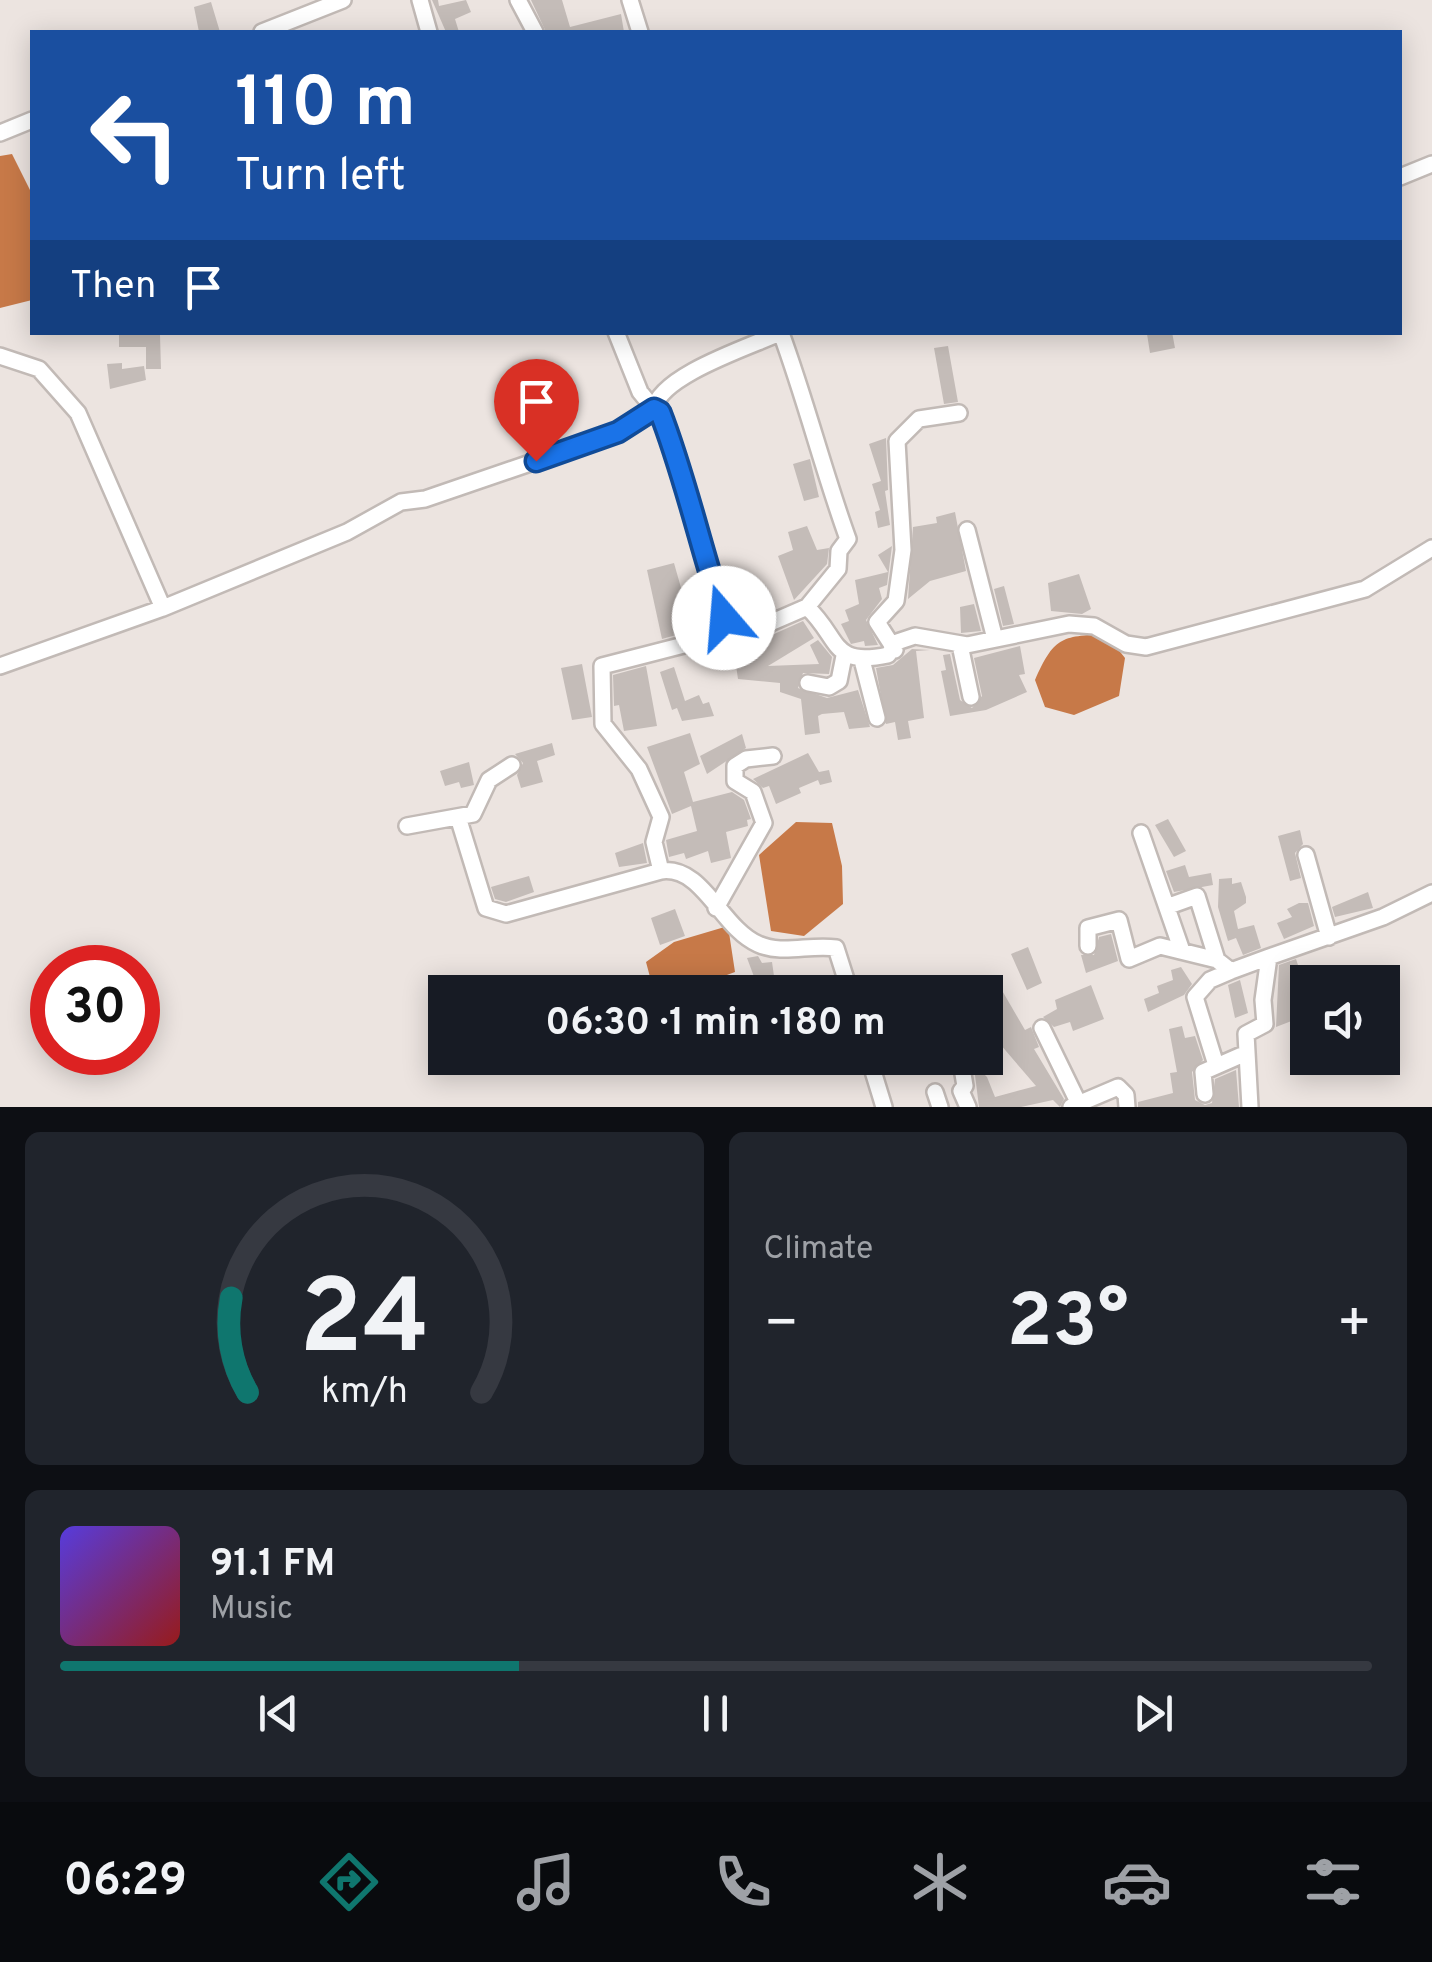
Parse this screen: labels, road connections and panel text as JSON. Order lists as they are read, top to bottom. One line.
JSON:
{"page":{"turn":["110 m","Turn left"],"then":"Then","limit":"30","trip":"06:30 · 1 min · 180 m","tile":"Climate","heat":["−","23°","+"],"song":["91.1 FM","Music"],"tabs":"06:29","gauge":["24","km/h"]}}
